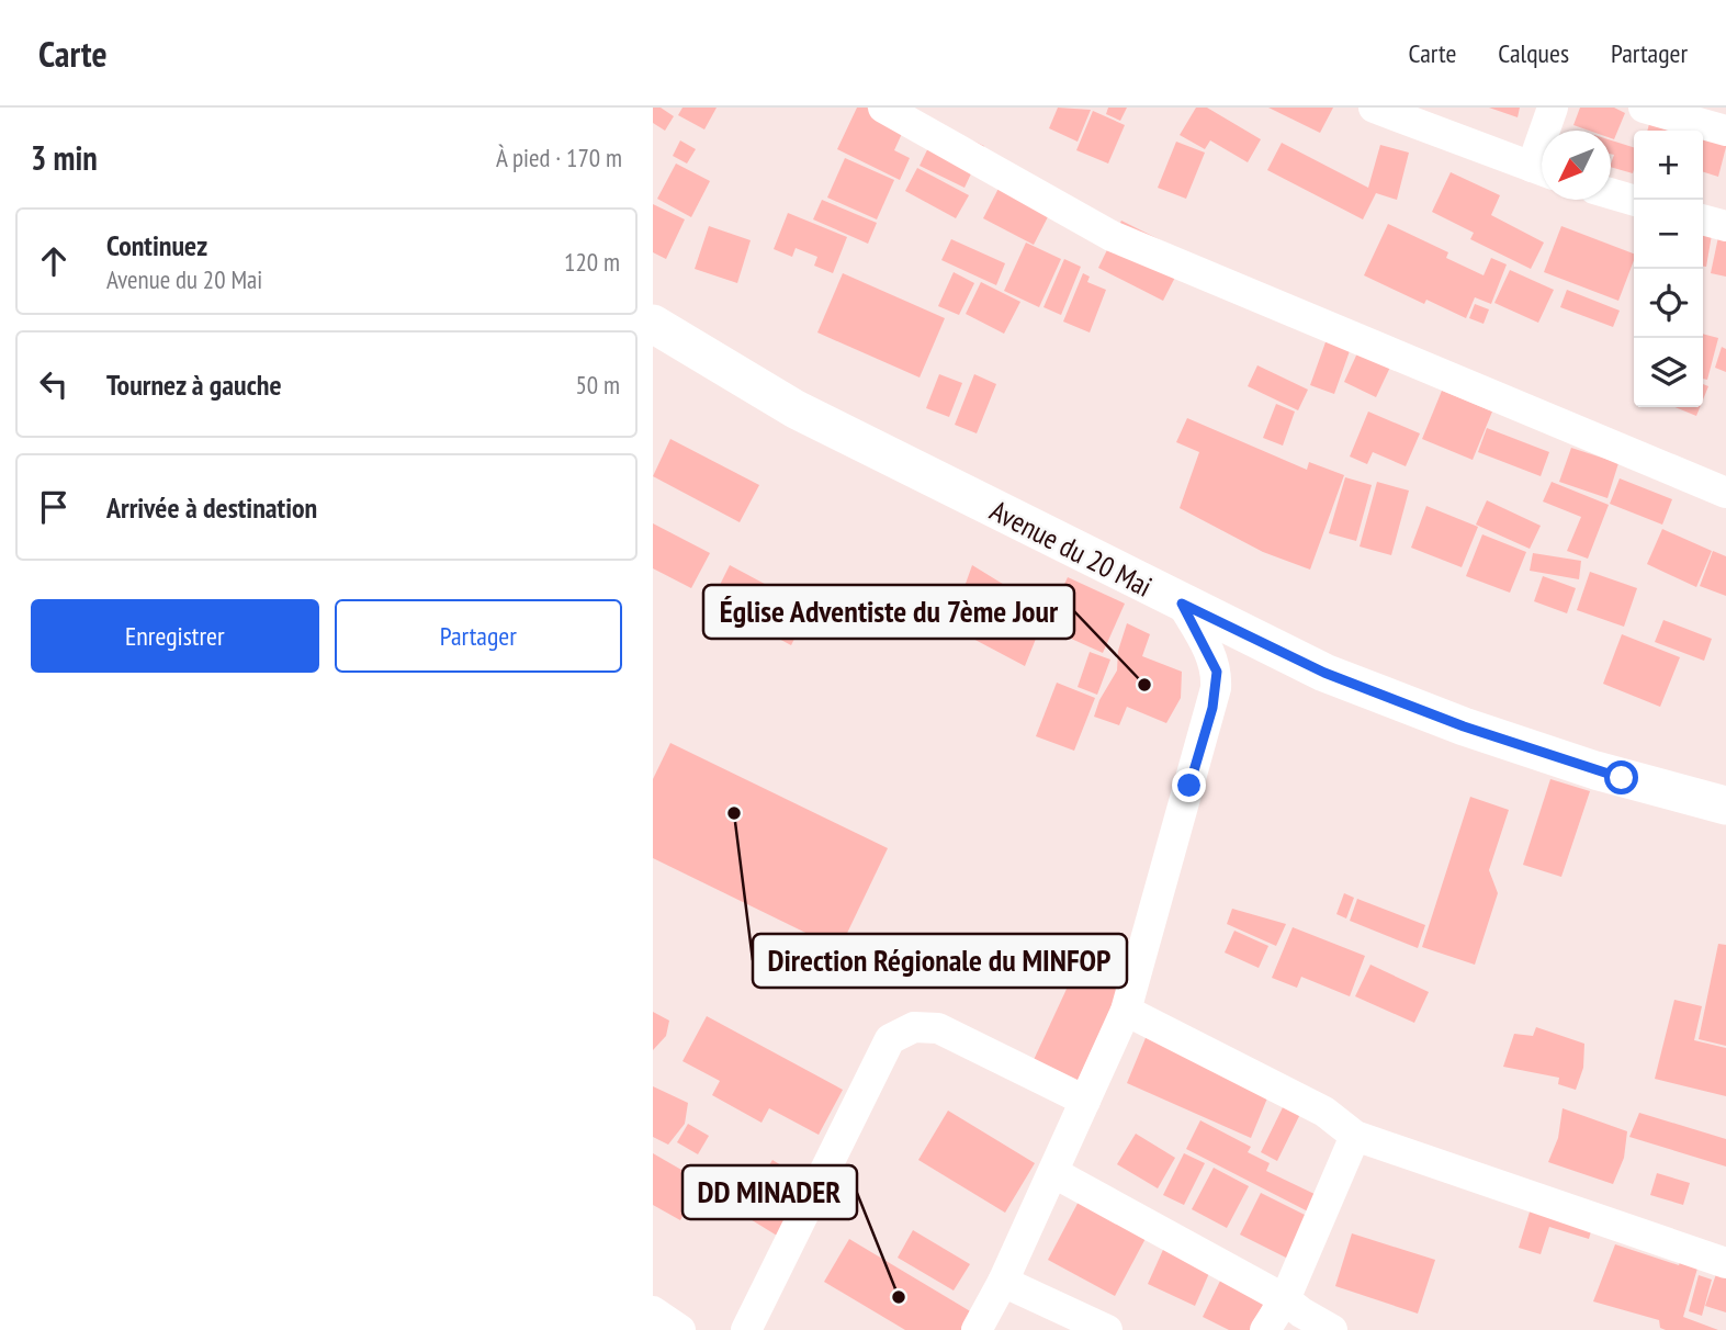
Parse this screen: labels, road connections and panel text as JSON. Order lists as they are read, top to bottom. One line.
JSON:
{"streets":{"main road":["Avenue du 20 Mai"]},"places":["Église Adventiste du 7ème Jour","Direction Régionale du MINFOP","DD MINADER"],"north":"bottom left","page":{"header":"Carte","nav":["Carte","Calques","Partager"],"heading":["3 min","À pied · 170 m"],"map_buttons":["+","−"],"list":[["Continuez","Avenue du 20 Mai","120 m"],["Tournez à gauche","50 m"],"Arrivée à destination"],"buttons":["Enregistrer","Partager"]}}
